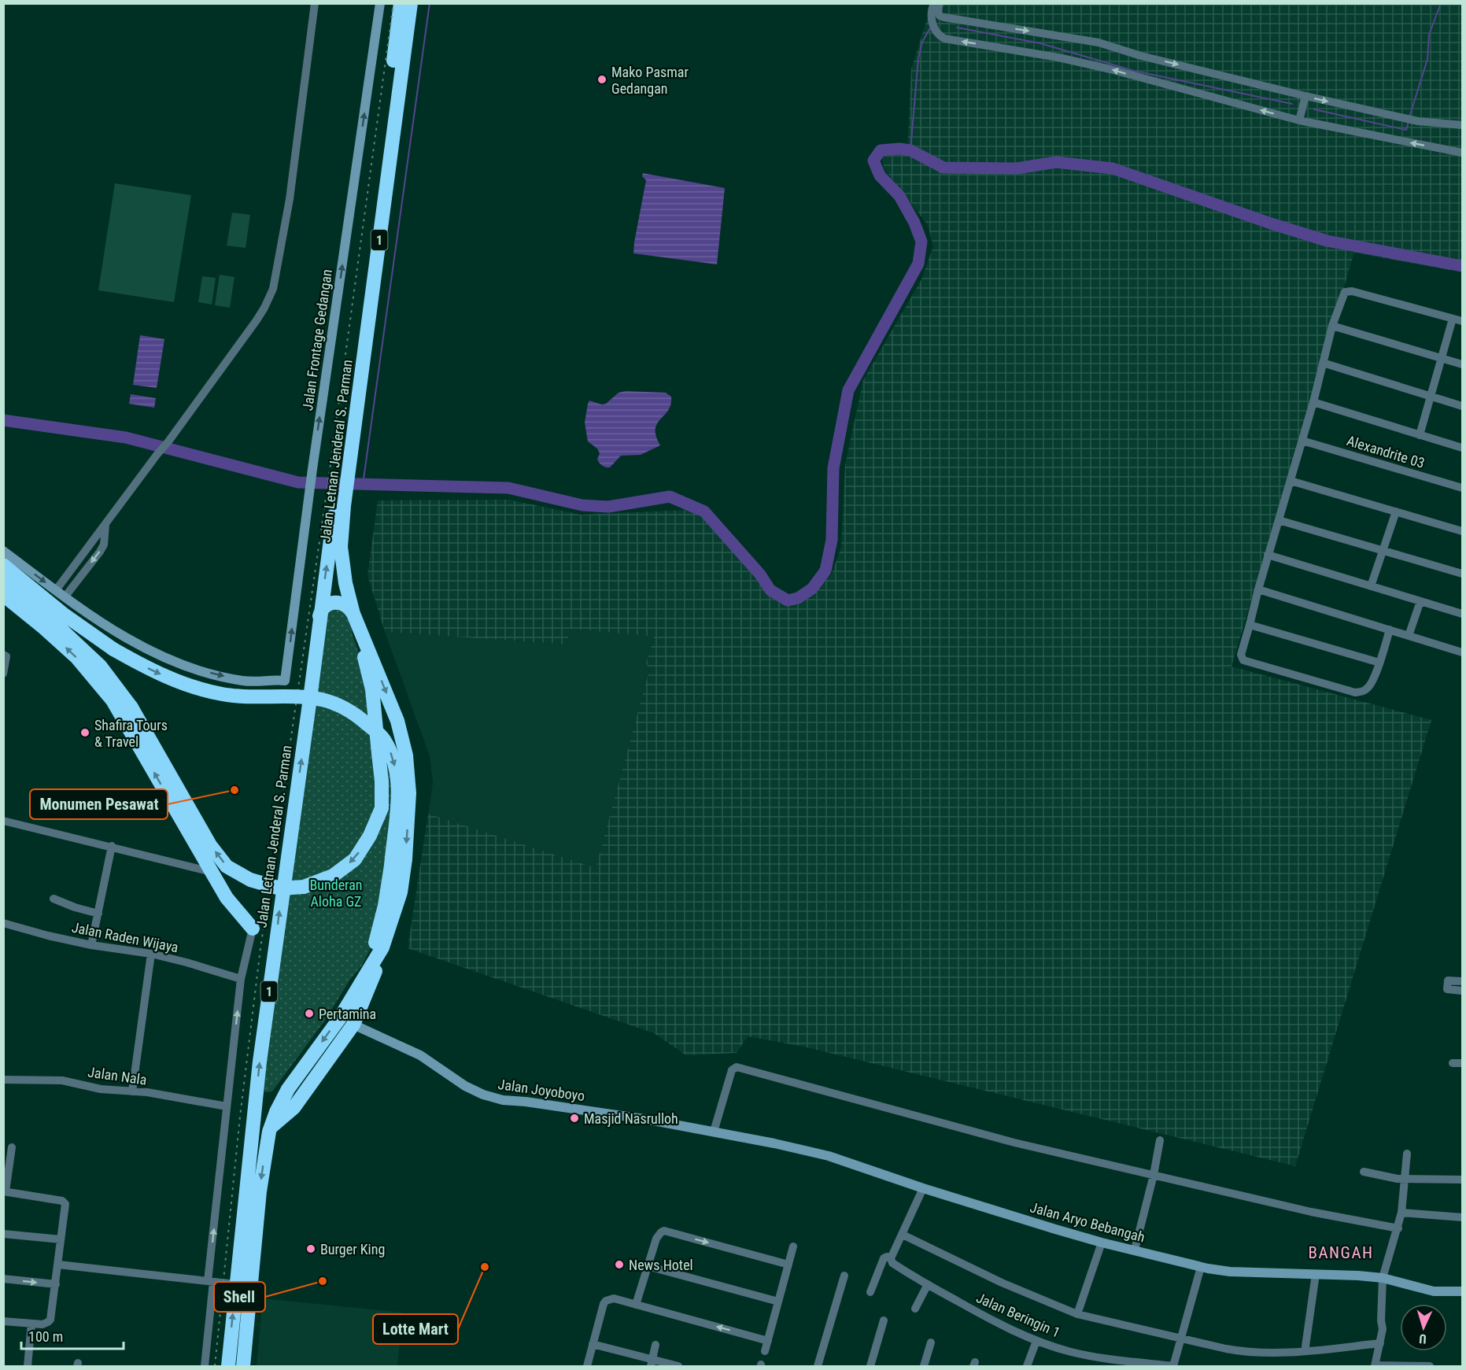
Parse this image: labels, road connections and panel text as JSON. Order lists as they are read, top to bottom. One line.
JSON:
{"streets":{"highway":["1","Jalan Letnan Jenderal S. Parman"],"street":["Jalan Frontage Gedangan","Alexandrite 03","Jalan Raden Wijaya","Jalan Nala","Jalan Joyoboyo","Jalan Aryo Bebangah","Jalan Beringin 1"]},"crossings":[["Jalan Joyoboyo","Jalan Aryo Bebangah"]],"districts":["BANGAH"],"parks":["Bunderan Aloha GZ"],"places":["Mako Pasmar Gedangan","Shafira Tours & Travel","Monumen Pesawat","Pertamina","Masjid Nasrulloh","Burger King","News Hotel","Lotte Mart","Shell"],"scale_bar":"100 m","north":"bottom"}
